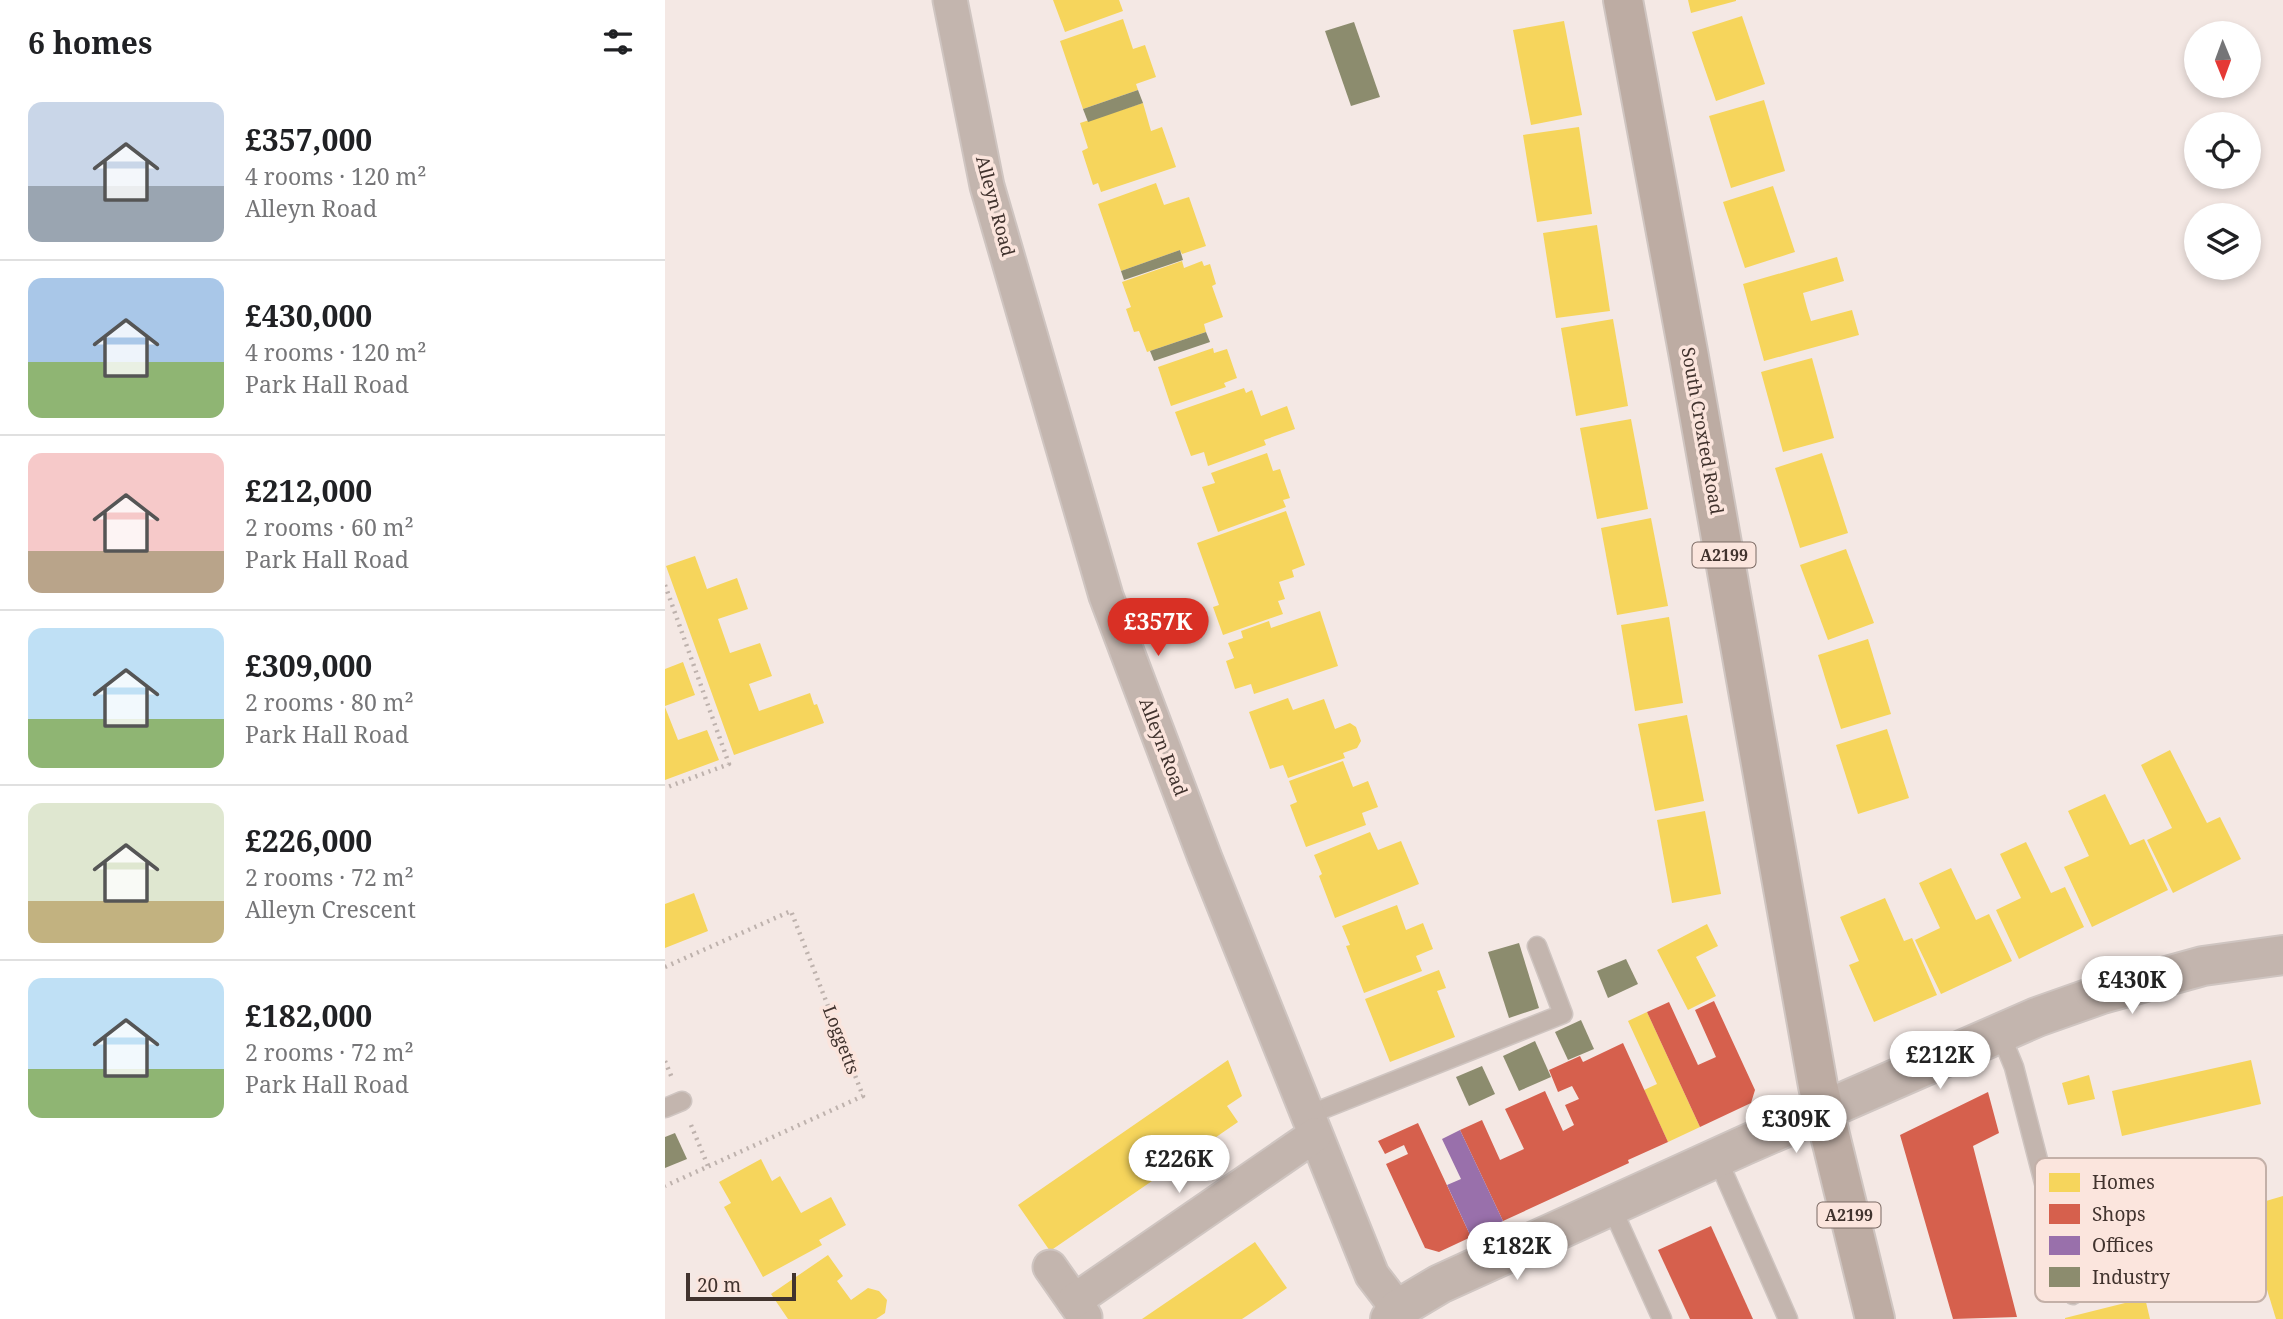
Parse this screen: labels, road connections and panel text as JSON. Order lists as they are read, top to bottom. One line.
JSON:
{"streets":{"main road":["South Croxted Road","A2199"],"street":["Alleyn Road"],"path":["Loggetts"]},"crossings":[["South Croxted Road","A2199"]],"legend":["Homes","Shops","Offices","Industry"],"scale_bar":"20 m","north":"bottom","page":{"heading":"6 homes","list":[{"name":"£357,000","note":"4 rooms · 120 m² · Alleyn Road"},{"name":"£430,000","note":"4 rooms · 120 m² · Park Hall Road"},{"name":"£212,000","note":"2 rooms · 60 m² · Park Hall Road"},{"name":"£309,000","note":"2 rooms · 80 m² · Park Hall Road"},{"name":"£226,000","note":"2 rooms · 72 m² · Alleyn Crescent"},{"name":"£182,000","note":"2 rooms · 72 m² · Park Hall Road"}],"price":["£357K","£430K","£212K","£309K","£226K","£182K"],"scale":"20 m"}}
